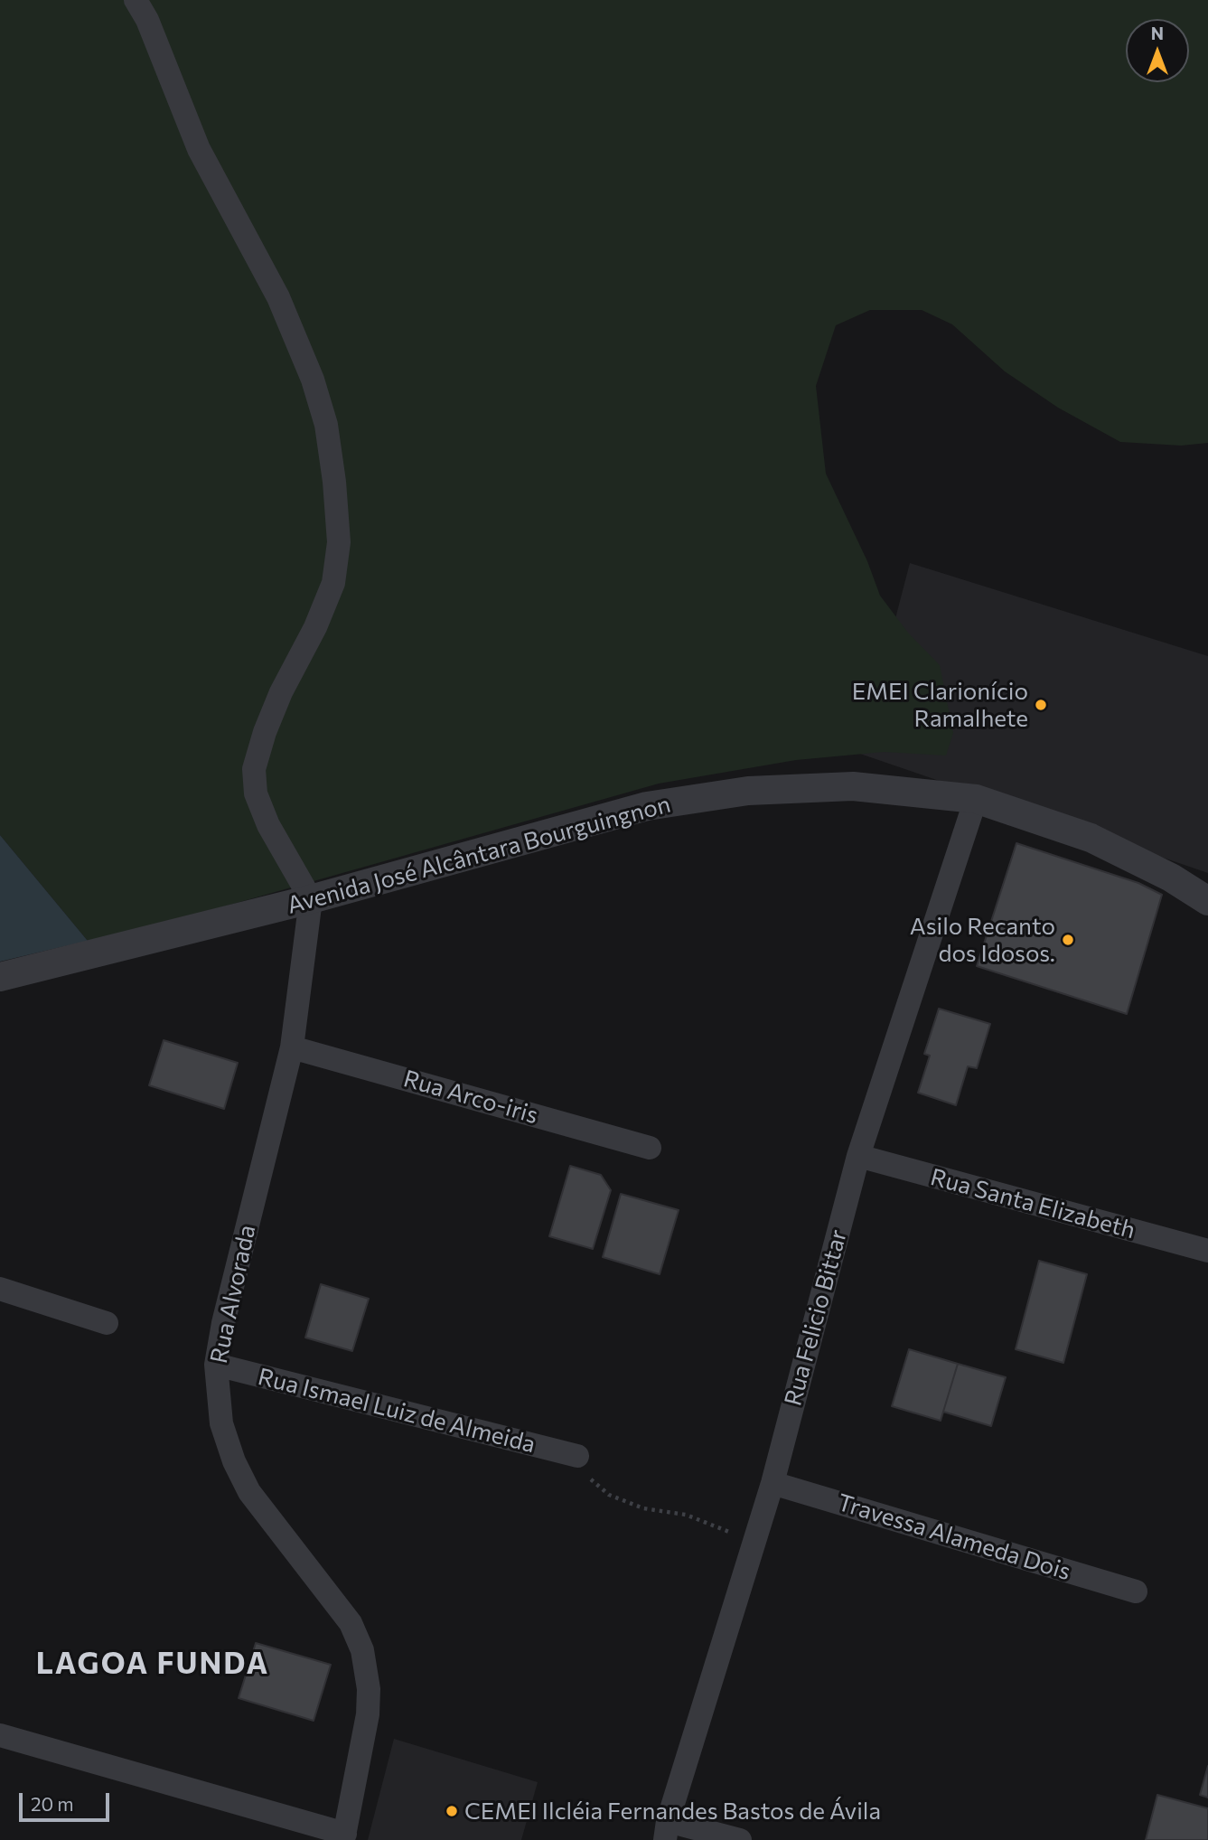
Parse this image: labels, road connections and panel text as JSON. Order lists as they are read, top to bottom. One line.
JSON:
{"streets":{"street":["Avenida José Alcântara Bourguingnon","Rua Arco-iris","Rua Santa Elizabeth","Rua Alvorada","Rua Felicio Bittar","Rua Ismael Luiz de Almeida","Travessa Alameda Dois"]},"crossings":[["Avenida José Alcântara Bourguingnon","Rua Alvorada"],["Avenida José Alcântara Bourguingnon","Rua Felicio Bittar"],["Rua Arco-iris","Rua Alvorada"],["Rua Santa Elizabeth","Rua Felicio Bittar"],["Rua Alvorada","Rua Ismael Luiz de Almeida"],["Rua Felicio Bittar","Travessa Alameda Dois"]],"districts":["LAGOA FUNDA"],"places":["EMEI Clarionício Ramalhete","Asilo Recanto dos Idosos.","CEMEI Ilcléia Fernandes Bastos de Ávila"],"scale_bar":"20 m","north":"top"}
